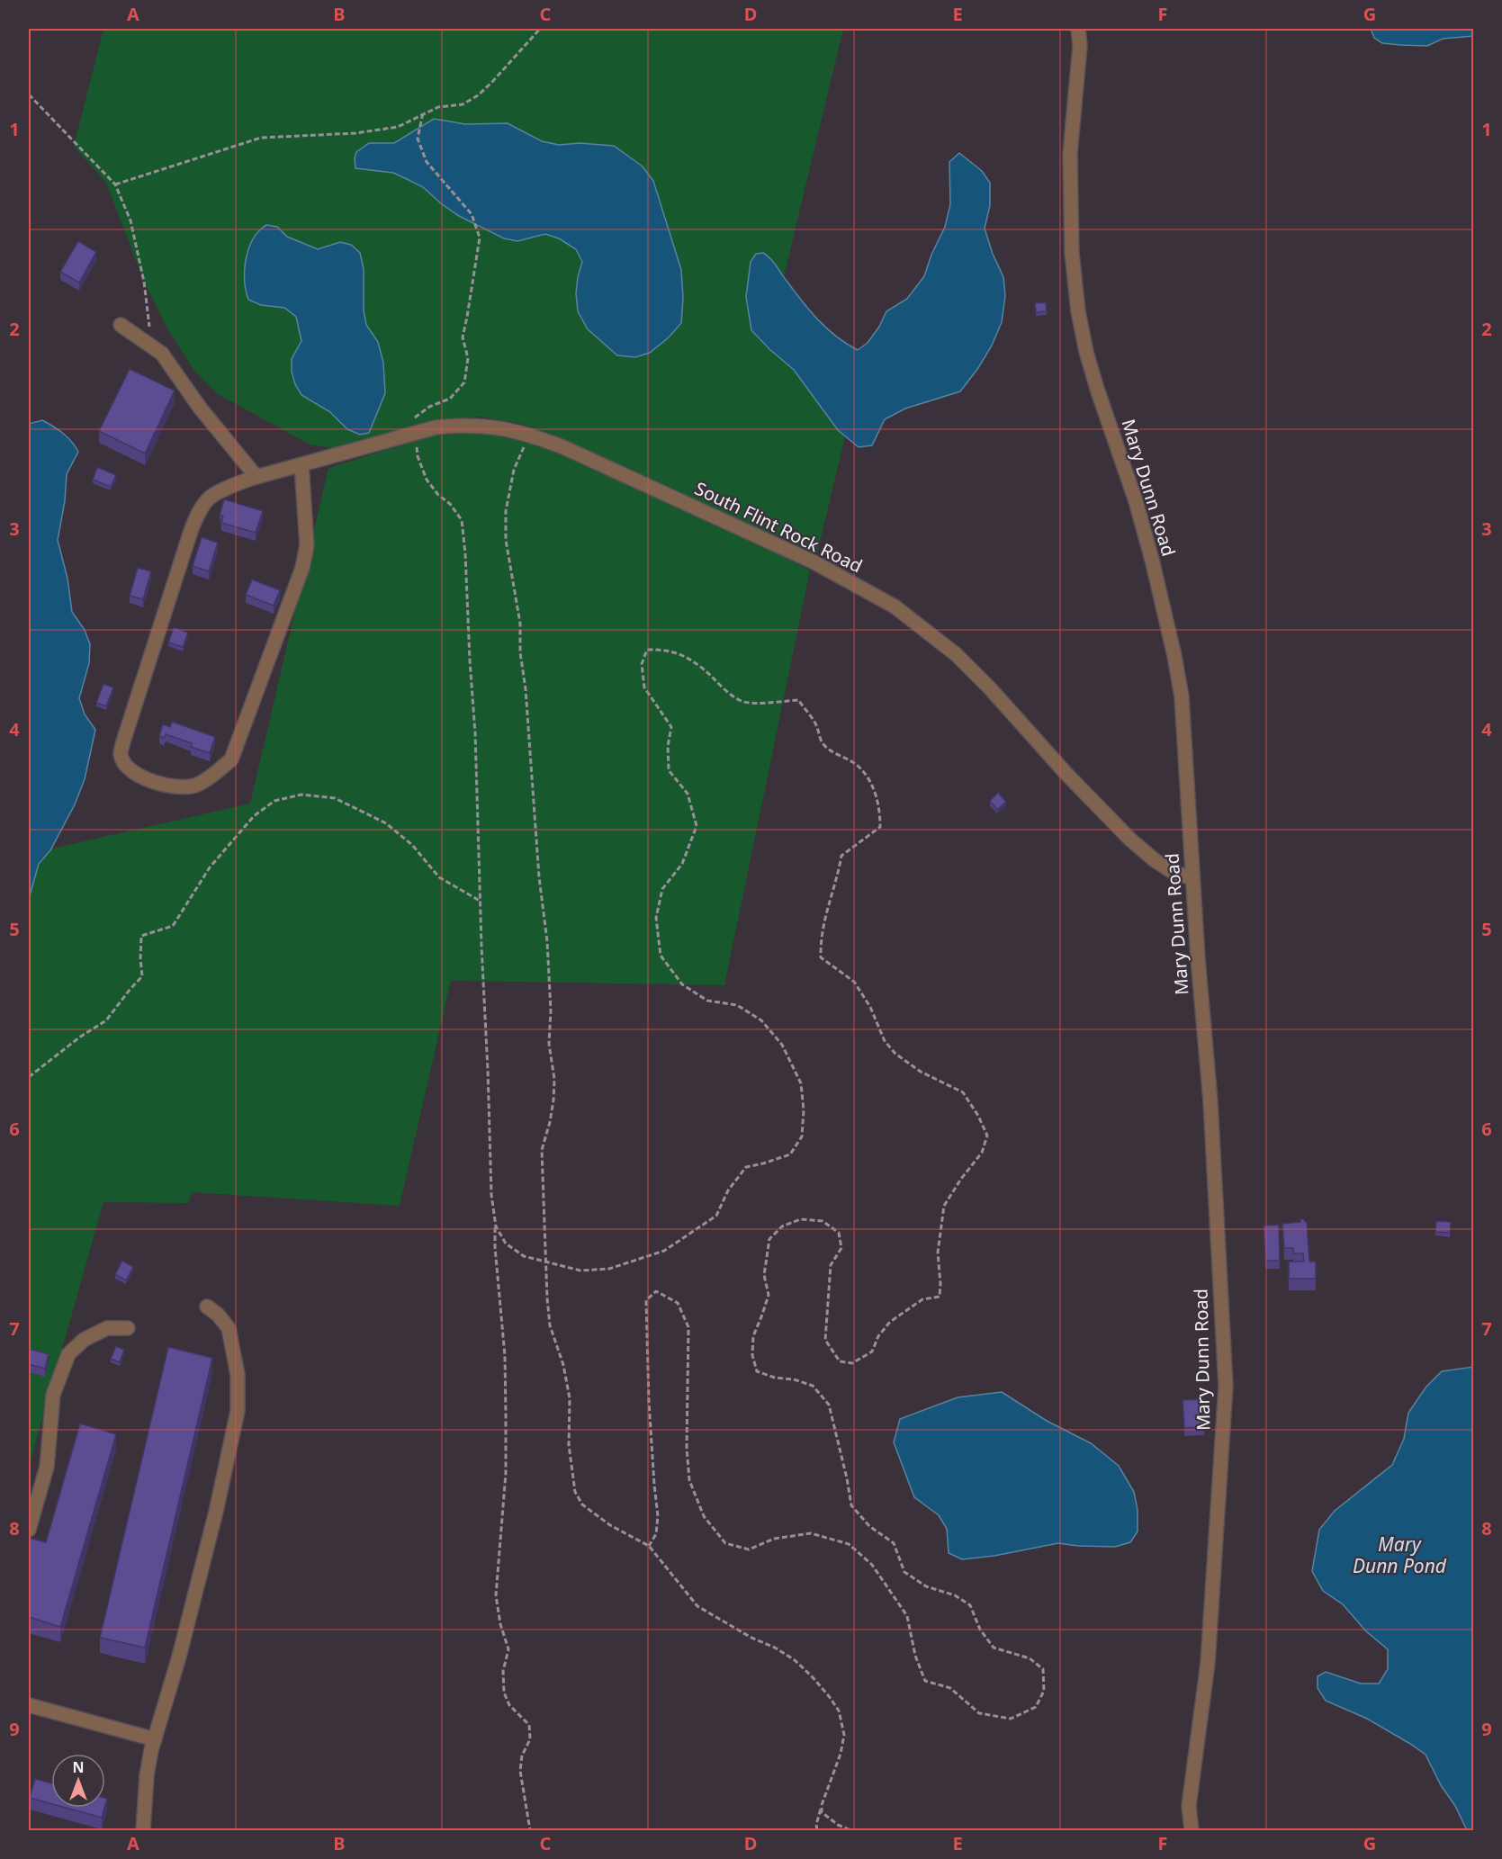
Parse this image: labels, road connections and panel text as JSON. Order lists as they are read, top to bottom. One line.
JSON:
{"streets":{"street":["Mary Dunn Road","South Flint Rock Road"]},"crossings":[["Mary Dunn Road","South Flint Rock Road"]],"water":["Mary Dunn Pond"],"north":"top","grid":{"columns":["A","B","C","D","E","F","G"],"rows":["1","2","3","4","5","6","7","8","9"]}}
